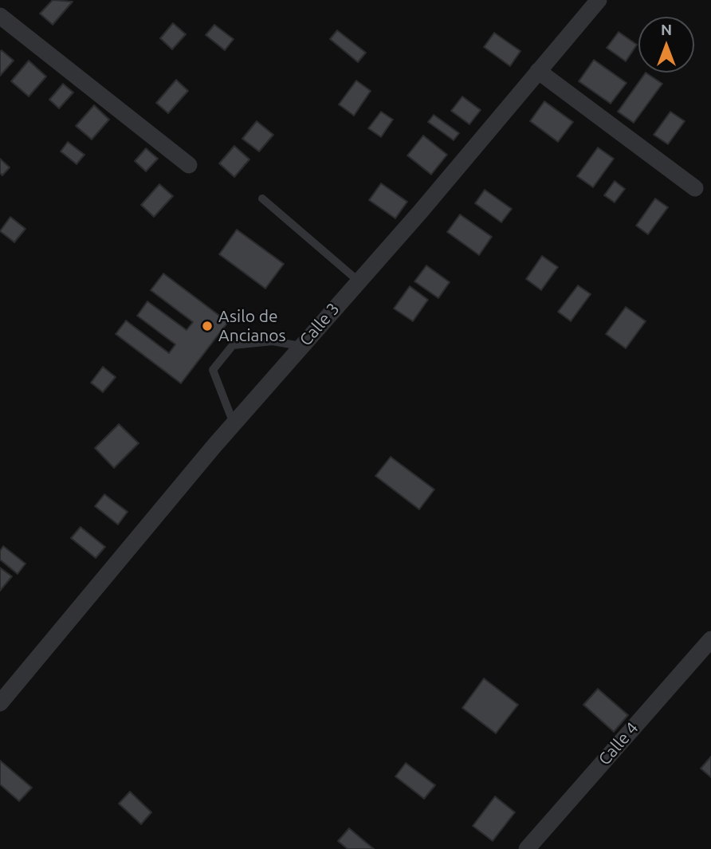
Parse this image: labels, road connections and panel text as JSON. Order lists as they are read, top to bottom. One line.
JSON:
{"streets":{"street":["Calle 3","Calle 4"]},"places":["Asilo de Ancianos"],"north":"top"}
